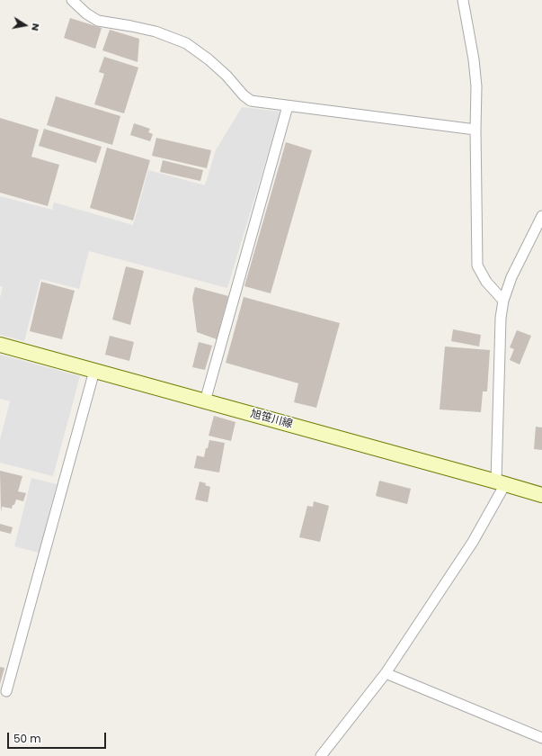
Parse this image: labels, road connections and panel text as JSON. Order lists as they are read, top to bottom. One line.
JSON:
{"streets":{"main road":["旭笹川線"]},"scale_bar":"50 m","north":"right"}
